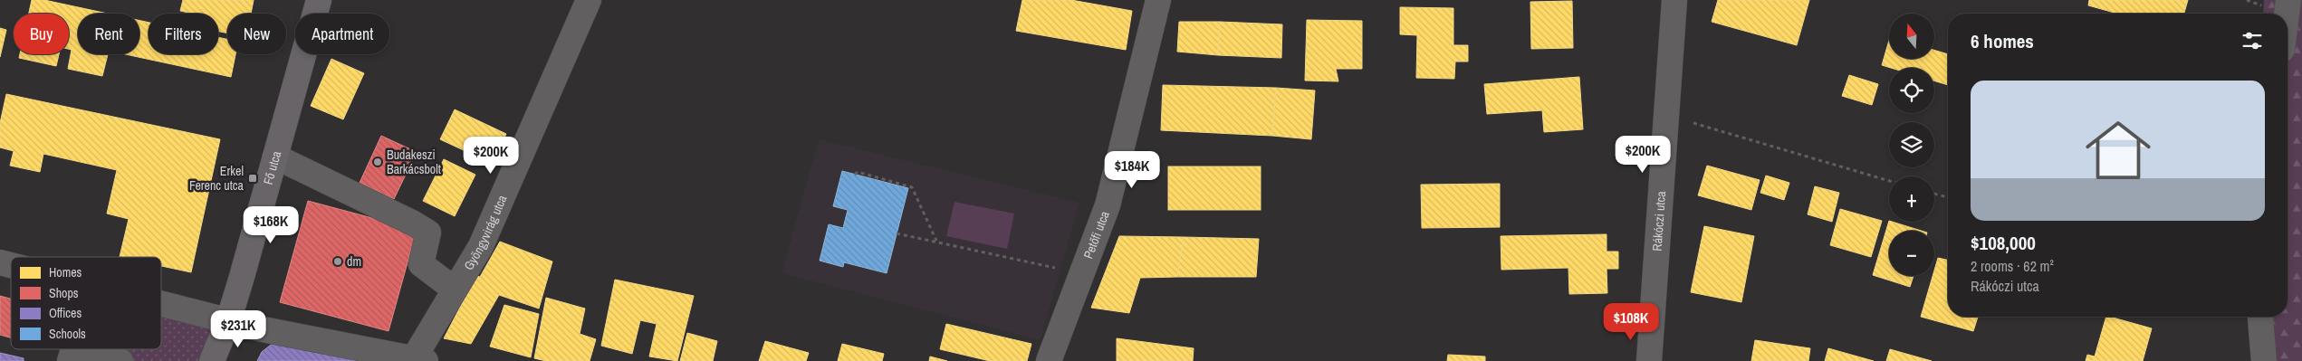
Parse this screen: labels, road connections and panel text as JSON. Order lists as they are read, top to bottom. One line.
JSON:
{"streets":{"main road":["Fő utca"],"street":["Rákóczi utca","Gyöngyvirág utca","Petőfi utca"]},"places":{"other":["Budakeszi Barkácsbolt","dm"],"transit":["Erkel Ferenc utca"]},"legend":["Homes","Shops","Offices","Schools"],"north":"top","page":{"map_buttons":["+","−"],"chip":["Buy","Rent","Filters","New","Apartment"],"heading":"6 homes","list":[{"name":"$108,000","note":"2 rooms · 62 m² · Rákóczi utca"}],"price":["$200K","$200K","$184K","$168K","$108K","$231K"]}}
